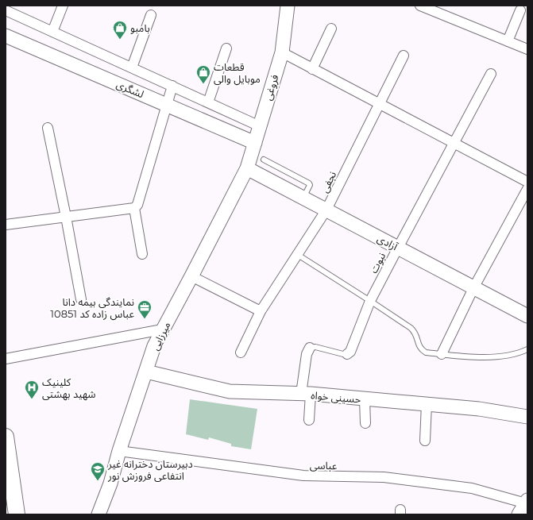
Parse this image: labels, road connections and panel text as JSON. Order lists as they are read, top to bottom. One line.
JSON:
{"streets":{"street":["فروغی","لشگری","نجفی","آزادی","نبوت","میرزایی","حسینی خواه","عباسی"]},"crossings":[["فروغی","لشگری"],["فروغی","آزادی"],["فروغی","میرزایی"],["نجفی","آزادی"],["آزادی","نبوت"],["آزادی","میرزایی"],["نبوت","حسینی خواه"],["میرزایی","حسینی خواه"],["میرزایی","عباسی"]],"places":{"shop":["بامبو","قطعات موبایل والی"],"office":["نمایندگی بیمه دانا عباس زاده کد 10851"],"hospital":["کلینیک شهید بهشتی"],"school or university":["دبیرستان دخترانه غیر انتفاعی فروزش نور"]}}
